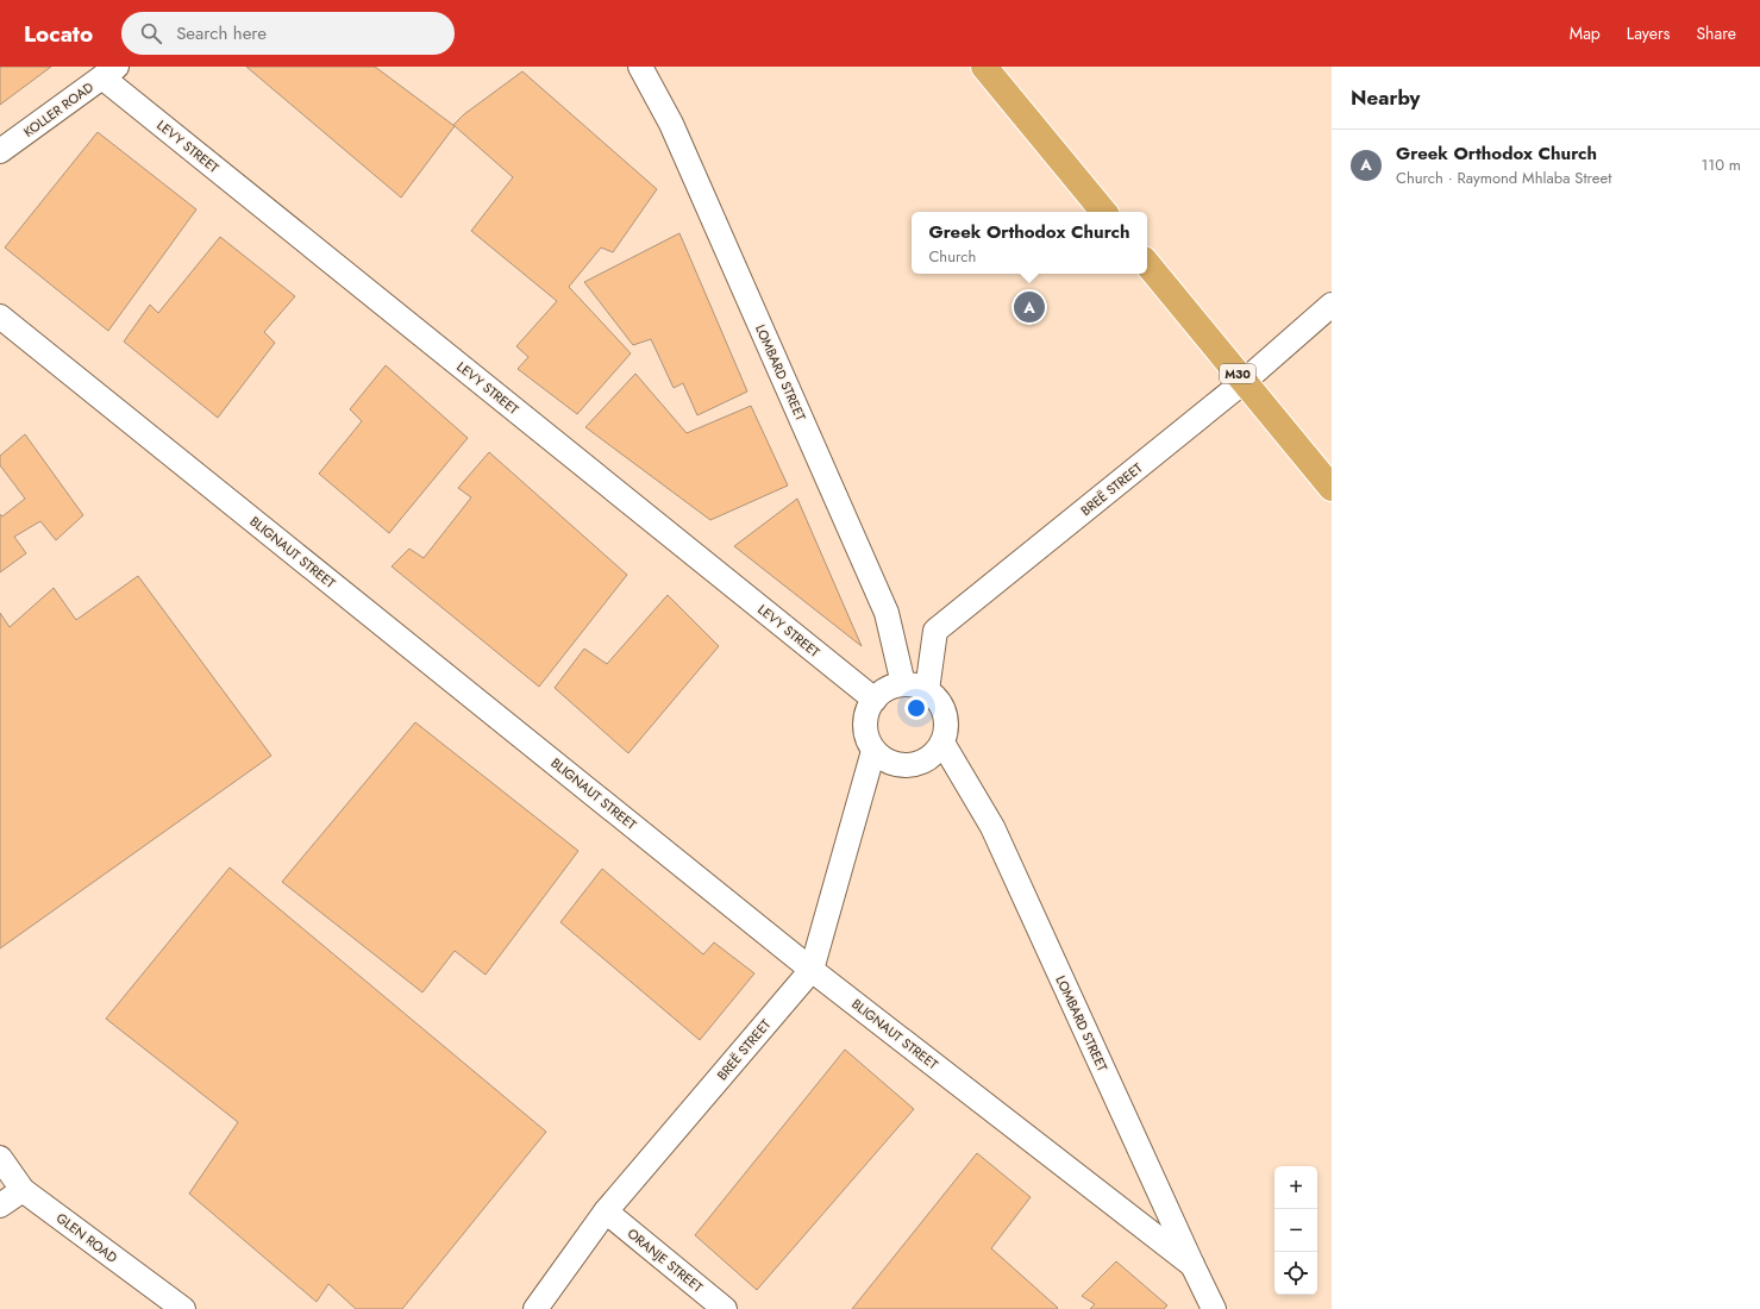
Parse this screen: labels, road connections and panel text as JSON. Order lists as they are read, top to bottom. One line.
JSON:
{"streets":{"main road":["M30"],"street":["KOLLER ROAD","LEVY STREET","LOMBARD STREET","BREË STREET","BLIGNAUT STREET","GLEN ROAD","ORANJE STREET"]},"crossings":[["KOLLER ROAD","LEVY STREET"],["LEVY STREET","LOMBARD STREET"],["LEVY STREET","BREË STREET"],["LOMBARD STREET","BREË STREET"],["LOMBARD STREET","BLIGNAUT STREET"],["M30","BREË STREET"],["BREË STREET","BLIGNAUT STREET"],["BREË STREET","ORANJE STREET"]],"page":{"header":"Locato","search":"Search here","nav":["Map","Layers","Share"],"heading":"Nearby","list":[{"mark":"A","name":"Greek Orthodox Church","note":"Church · Raymond Mhlaba Street","value":"110 m"}],"popup":["Greek Orthodox Church","Church"],"pins":"A","map_buttons":["+","−"]}}
